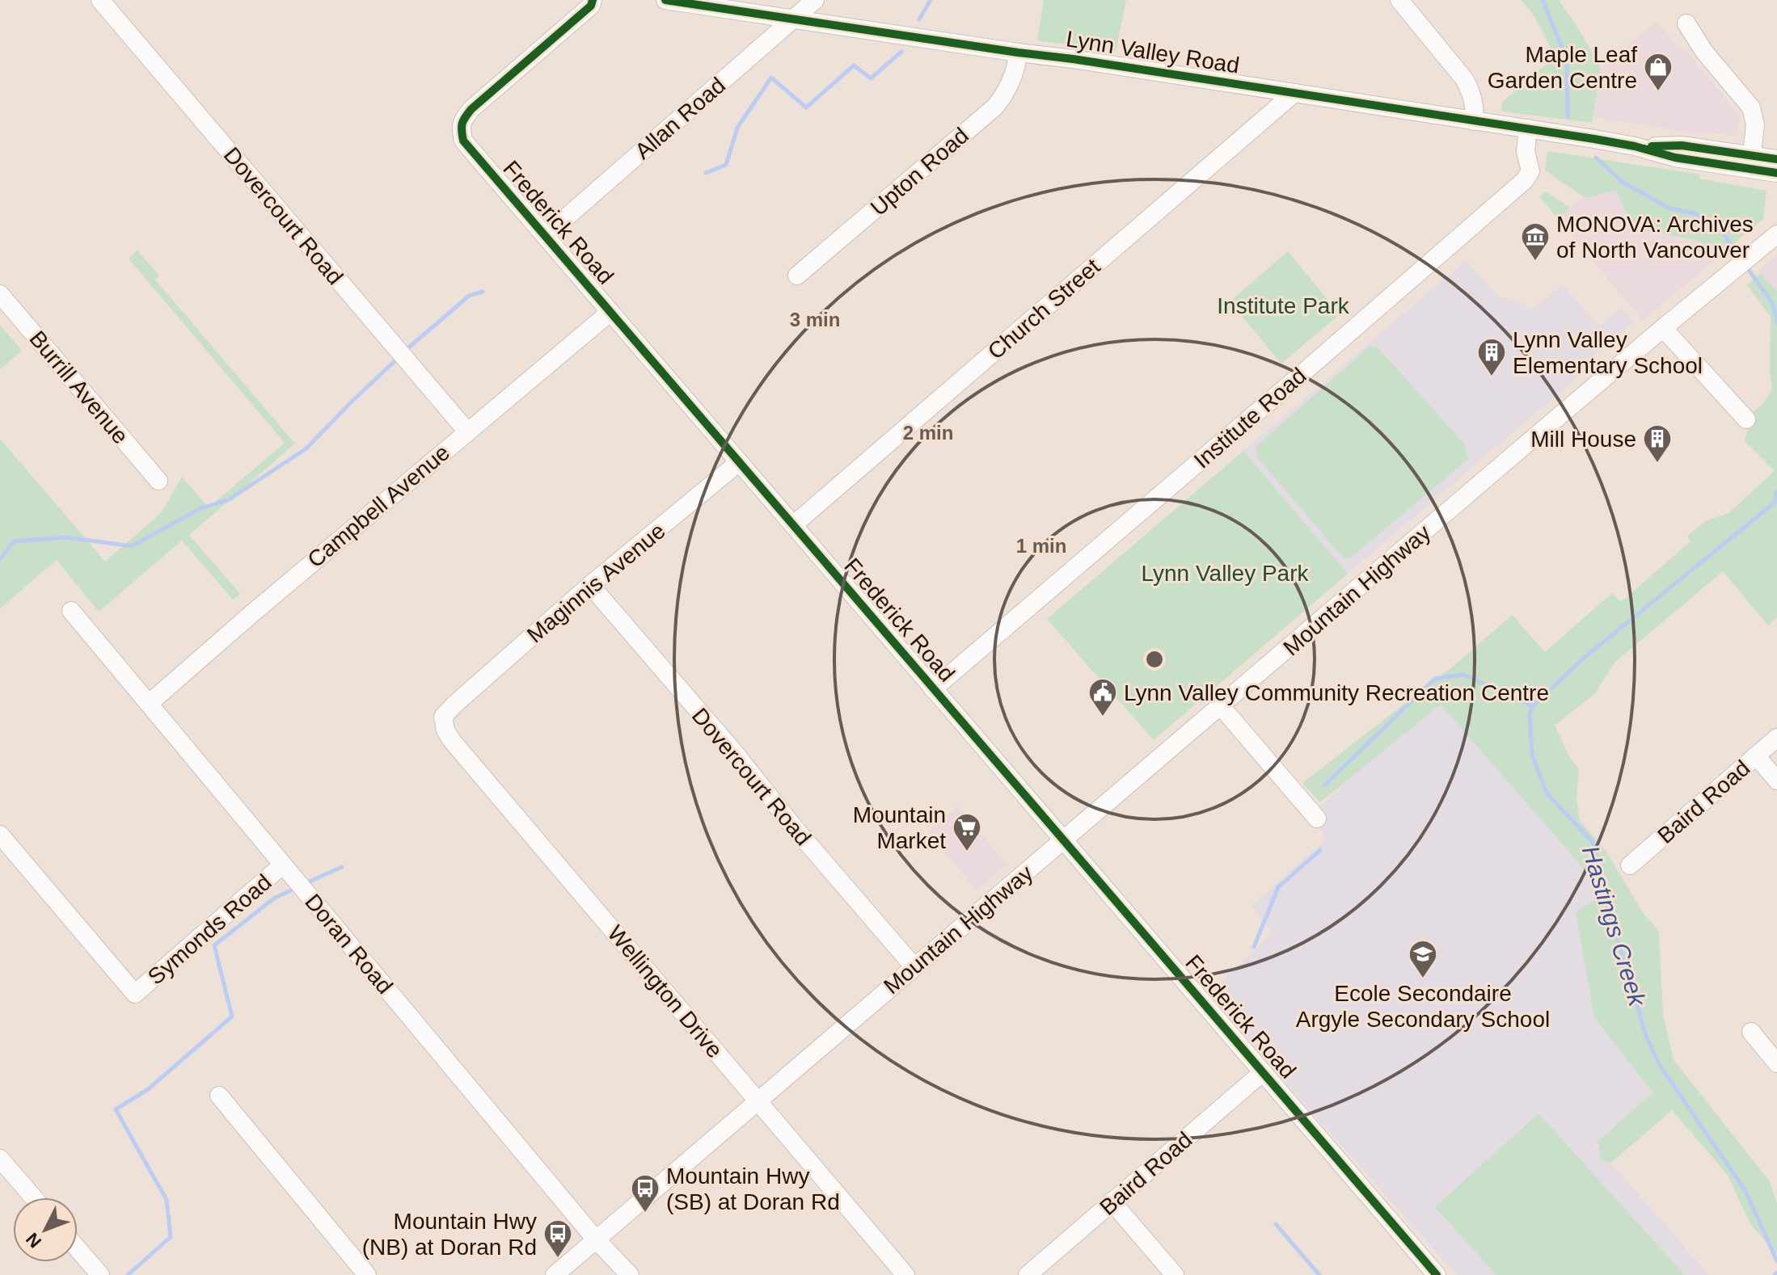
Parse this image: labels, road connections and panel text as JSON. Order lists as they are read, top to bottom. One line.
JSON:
{"streets":{"street":["Lynn Valley Road","Allan Road","Upton Road","Dovercourt Road","Frederick Road","Church Street","Burrill Avenue","Institute Road","Campbell Avenue","Maginnis Avenue","Mountain Highway","Baird Road","Symonds Road","Doran Road","Wellington Drive"]},"crossings":[["Lynn Valley Road","Allan Road"],["Lynn Valley Road","Upton Road"],["Lynn Valley Road","Church Street"],["Lynn Valley Road","Institute Road"],["Allan Road","Frederick Road"],["Dovercourt Road","Campbell Avenue"],["Dovercourt Road","Maginnis Avenue"],["Dovercourt Road","Mountain Highway"],["Frederick Road","Church Street"],["Frederick Road","Institute Road"],["Frederick Road","Campbell Avenue"],["Frederick Road","Maginnis Avenue"],["Frederick Road","Mountain Highway"],["Frederick Road","Baird Road"],["Campbell Avenue","Doran Road"],["Maginnis Avenue","Wellington Drive"],["Mountain Highway","Doran Road"],["Mountain Highway","Wellington Drive"],["Symonds Road","Doran Road"]],"water":["Hastings Creek"],"parks":["Institute Park","Lynn Valley Park"],"places":{"shop":["Maple Leaf Garden Centre"],"museum":["MONOVA: Archives of North Vancouver"],"building":["Lynn Valley Elementary School","Mill House"],"public building":["Lynn Valley Community Recreation Centre"],"supermarket":["Mountain Market"],"school or university":["Ecole Secondaire Argyle Secondary School"],"bus stop":["Mountain Hwy (SB) at Doran Rd","Mountain Hwy (NB) at Doran Rd"]},"north":"bottom left","rings":["3 min","2 min","1 min"]}
